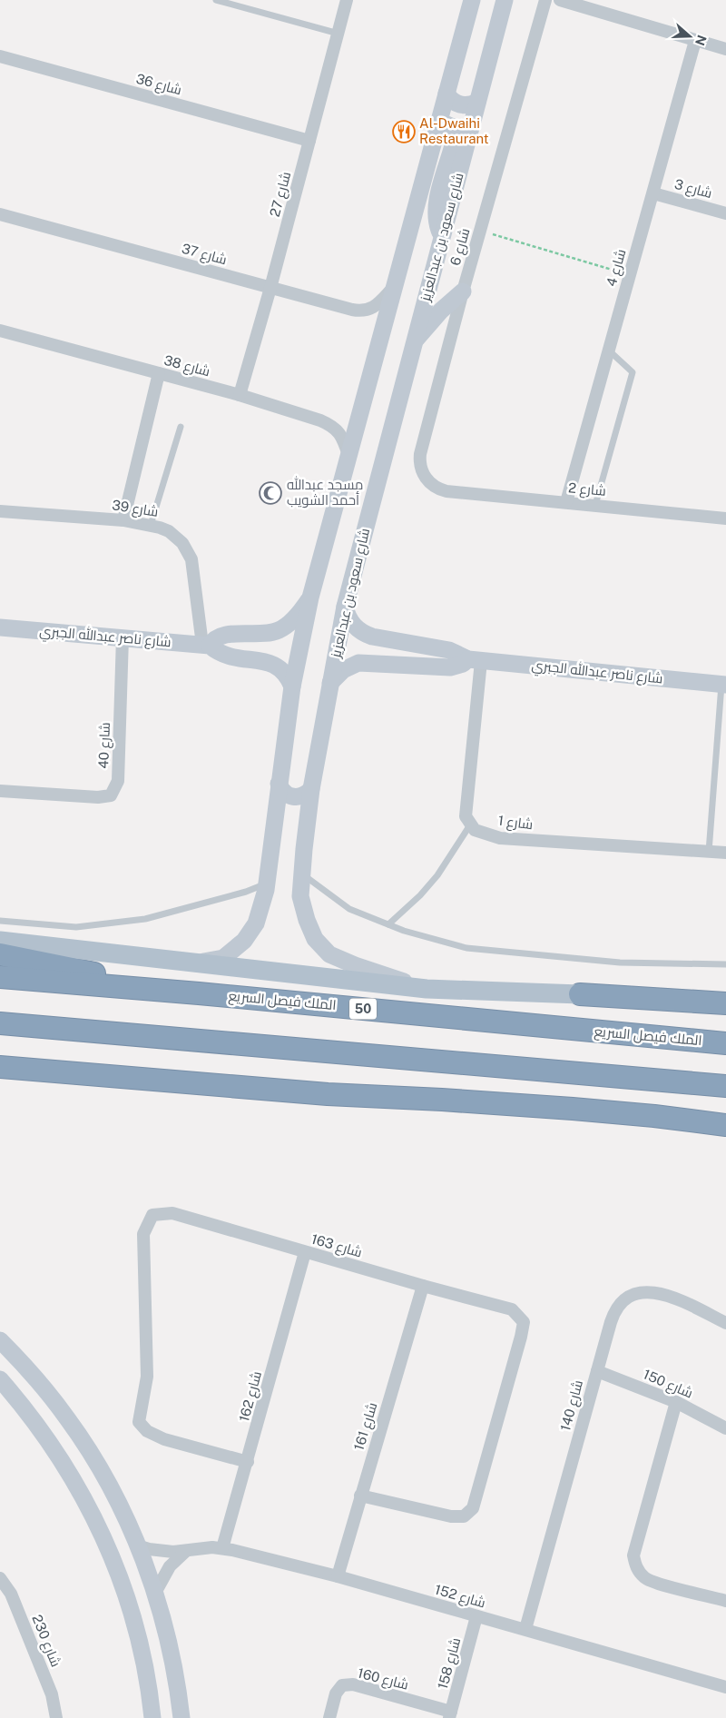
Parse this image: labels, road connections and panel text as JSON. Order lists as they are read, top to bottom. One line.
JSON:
{"streets":{"highway":["الملك فيصل السريع","50"],"main road":["شارع سعود بن عبدالعزيز","شارع ناصر عبدالله الجبري"],"street":["شارع 36","شارع 3","شارع 27","شارع 6","شارع 37","شارع 4","شارع 38","شارع 2","شارع 39","شارع 40","شارع 1","شارع 163","شارع 150","شارع 162","شارع 140","شارع 161","شارع 152","شارع 230","شارع 158","شارع 160"]},"crossings":[["شارع 36","شارع 27"],["شارع 3","شارع 4"],["شارع 27","شارع 37"],["شارع 27","شارع 38"],["شارع سعود بن عبدالعزيز","شارع ناصر عبدالله الجبري"],["شارع سعود بن عبدالعزيز","الملك فيصل السريع"],["شارع 6","شارع 2"],["شارع 4","شارع 2"],["شارع 39","شارع ناصر عبدالله الجبري"],["شارع ناصر عبدالله الجبري","شارع 40"],["شارع 163","شارع 162"],["شارع 163","شارع 161"],["شارع 150","شارع 140"],["شارع 162","شارع 152"],["شارع 140","شارع 152"],["شارع 161","شارع 152"],["شارع 152","شارع 158"],["شارع 158","شارع 160"]],"places":{"restaurant":["Al-Dwaihi Restaurant"],"mosque":["مسجد عبدالله أحمد الشويب"]},"north":"right"}
